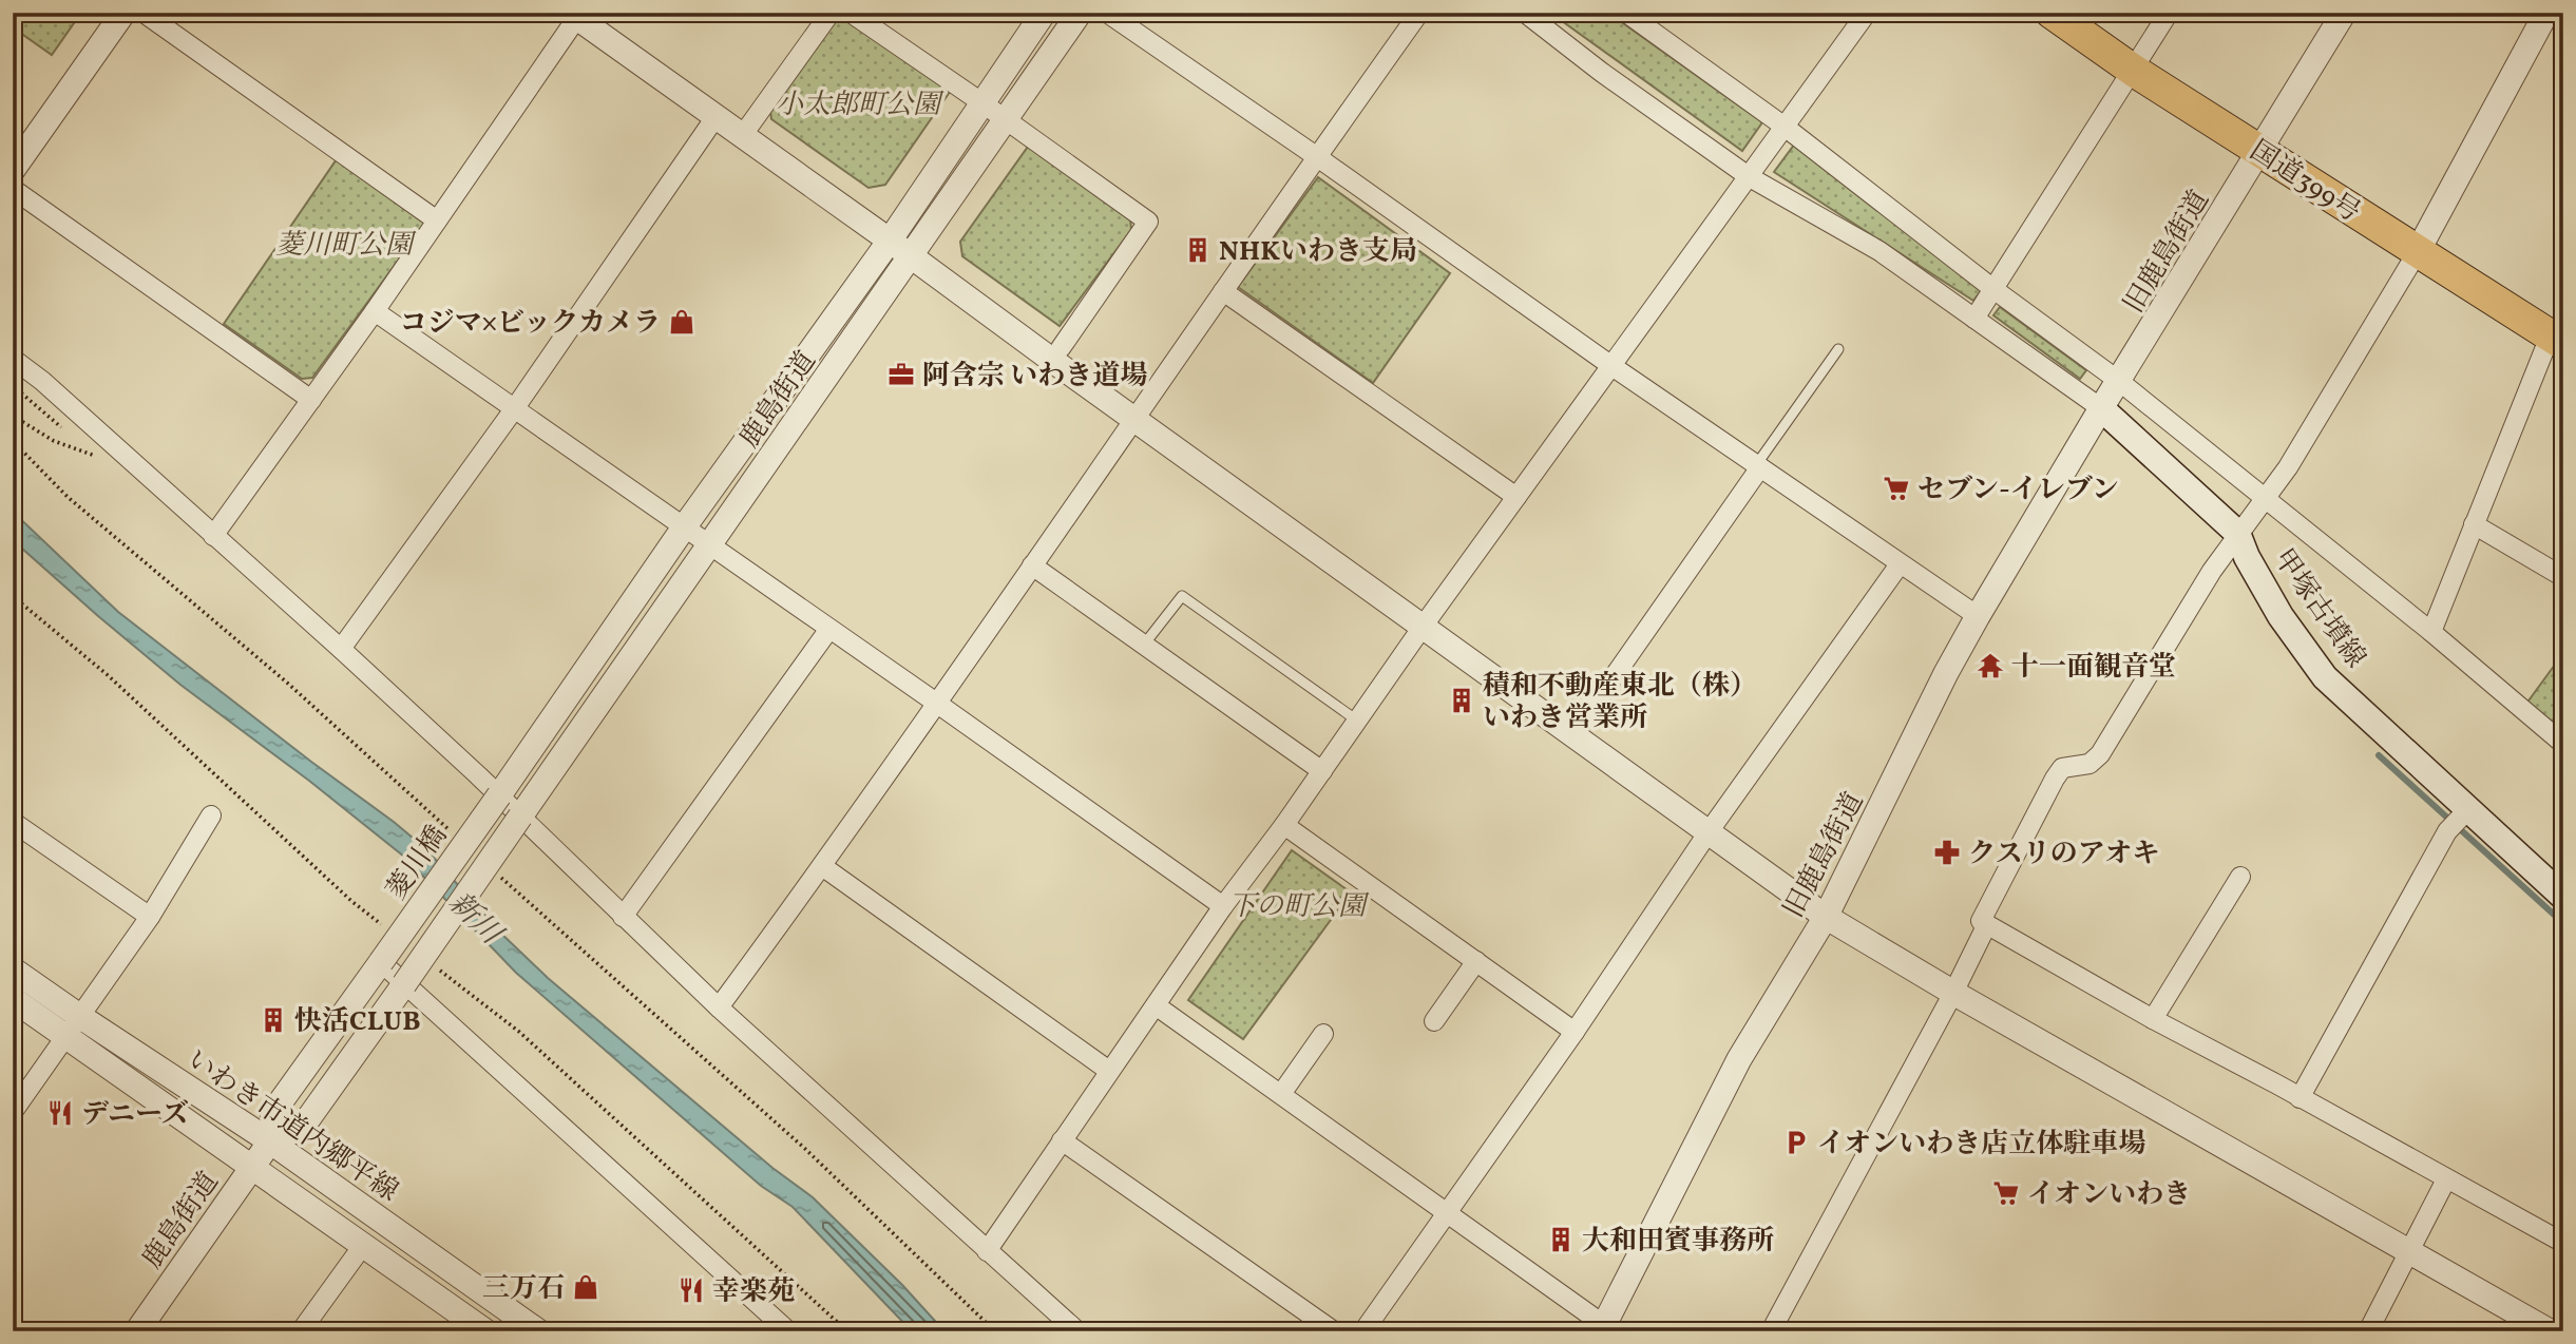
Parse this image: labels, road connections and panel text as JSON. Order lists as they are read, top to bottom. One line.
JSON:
{"streets":{"highway":["国道399号"],"main road":["甲塚古墳線"],"street":["旧鹿島街道","鹿島街道","菱川橋","いわき市道内郷平線"]},"crossings":[["国道399号","旧鹿島街道"],["旧鹿島街道","甲塚古墳線"],["鹿島街道","菱川橋"],["鹿島街道","いわき市道内郷平線"]],"water":["新川"],"parks":["小太郎町公園","菱川町公園","下の町公園"],"places":{"building":["NHKいわき支局","積和不動産東北（株） いわき営業所","快活CLUB","大和田賓事務所"],"shop":["コジマ×ビックカメラ","三万石"],"office":["阿含宗 いわき道場"],"supermarket":["セブン-イレブン","イオンいわき"],"temple":["十一面観音堂"],"pharmacy":["クスリのアオキ"],"restaurant":["デニーズ","幸楽苑"],"parking":["イオンいわき店立体駐車場"]}}
